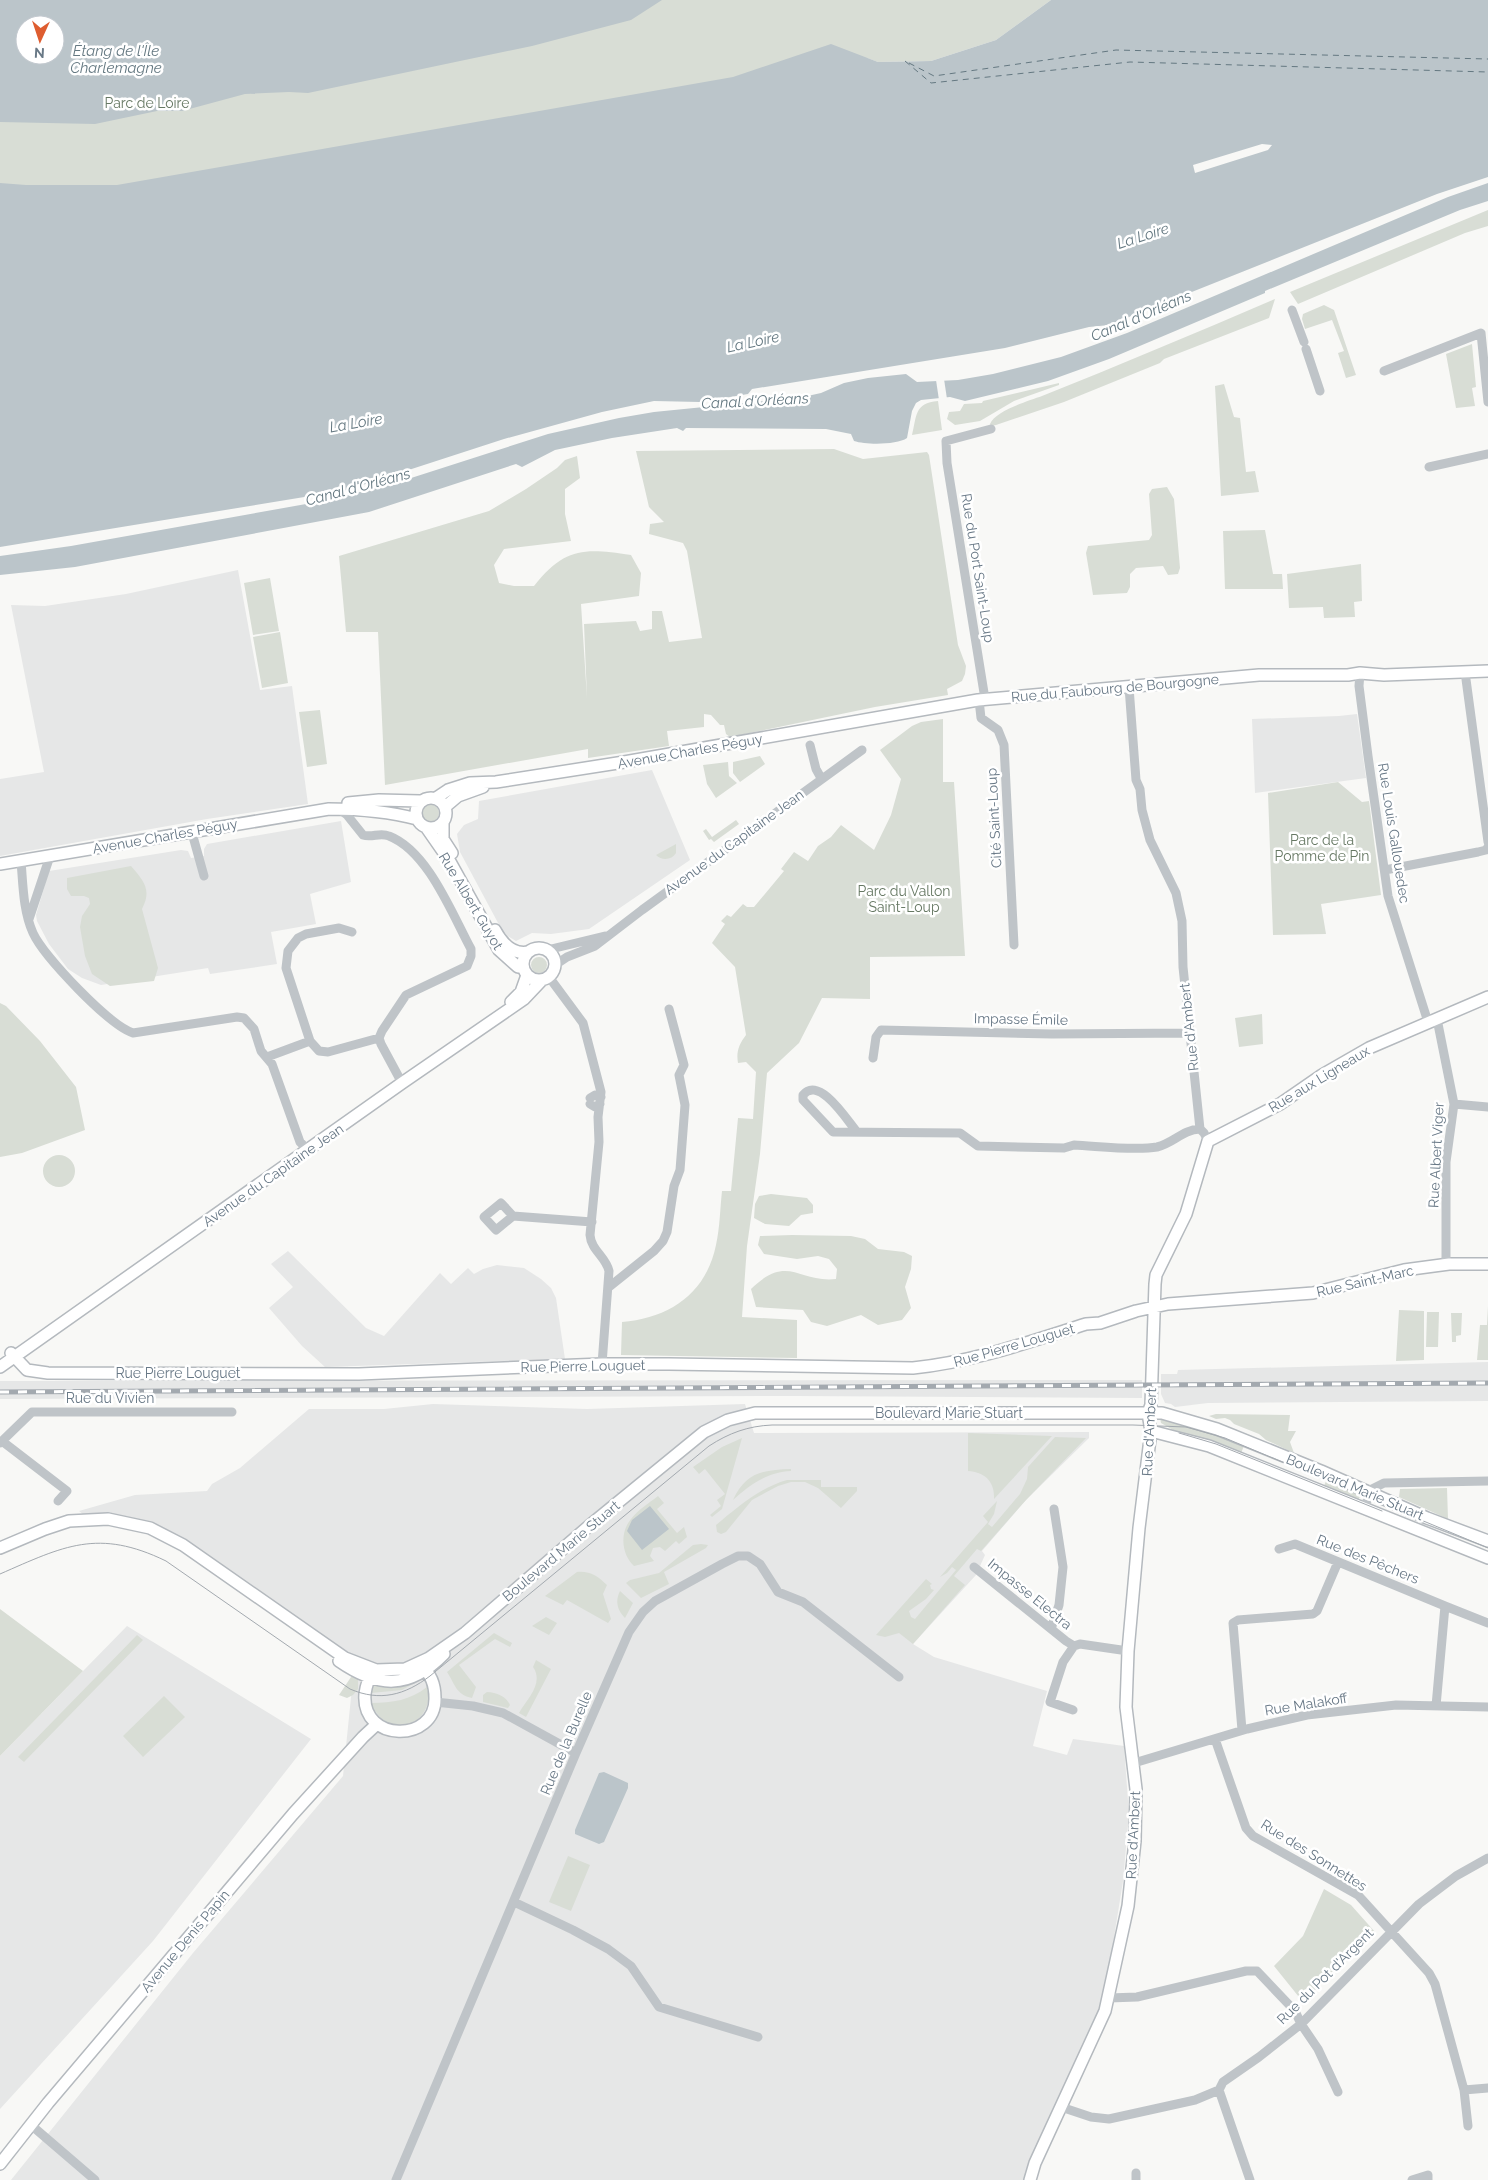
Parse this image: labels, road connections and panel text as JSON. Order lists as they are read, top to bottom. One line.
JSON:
{"streets":{"main road":["Rue du Faubourg de Bourgogne","Avenue Charles Péguy","Avenue du Capitaine Jean","Rue Albert Guyot","Rue d'Ambert","Rue aux Ligneaux","Rue Saint-Marc","Rue Pierre Louguet","Boulevard Marie Stuart","Avenue Denis Papin"],"street":["Rue du Port Saint-Loup","Cité Saint-Loup","Rue Louis Gallouedec","Impasse Émile","Rue Albert Viger","Rue du Vivien","Rue des Pêchers","Impasse Electra","Rue Malakoff","Rue de la Burelle","Rue des Sonnettes","Rue du Pot d'Argent"]},"crossings":[["Rue du Port Saint-Loup","Rue du Faubourg de Bourgogne"],["Rue du Port Saint-Loup","Cité Saint-Loup"],["Rue du Faubourg de Bourgogne","Avenue Charles Péguy"],["Rue du Faubourg de Bourgogne","Cité Saint-Loup"],["Rue du Faubourg de Bourgogne","Rue Louis Gallouedec"],["Rue du Faubourg de Bourgogne","Rue d'Ambert"],["Avenue Charles Péguy","Rue Albert Guyot"],["Rue Louis Gallouedec","Rue aux Ligneaux"],["Rue Louis Gallouedec","Rue Albert Viger"],["Avenue du Capitaine Jean","Rue Albert Guyot"],["Avenue du Capitaine Jean","Rue Pierre Louguet"],["Impasse Émile","Rue d'Ambert"],["Rue d'Ambert","Rue aux Ligneaux"],["Rue d'Ambert","Rue Saint-Marc"],["Rue d'Ambert","Rue Pierre Louguet"],["Rue d'Ambert","Boulevard Marie Stuart"],["Rue d'Ambert","Impasse Electra"],["Rue d'Ambert","Rue Malakoff"],["Rue d'Ambert","Rue du Pot d'Argent"],["Rue aux Ligneaux","Rue Albert Viger"],["Rue Albert Viger","Rue Saint-Marc"],["Rue Saint-Marc","Rue Pierre Louguet"],["Boulevard Marie Stuart","Avenue Denis Papin"],["Rue Malakoff","Rue des Sonnettes"],["Rue des Sonnettes","Rue du Pot d'Argent"]],"water":["Étang de l'Île Charlemagne","La Loire","Canal d'Orléans"],"parks":["Parc de Loire","Parc de la Pomme de Pin","Parc du Vallon Saint-Loup"],"north":"bottom"}
